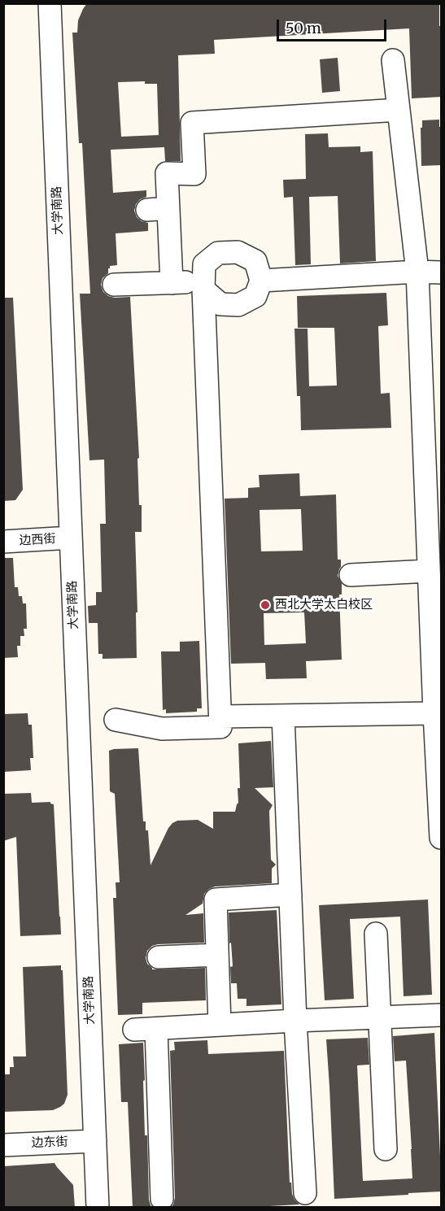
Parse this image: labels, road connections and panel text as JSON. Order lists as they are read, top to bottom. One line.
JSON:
{"streets":{"street":["大学南路","边西街","边东街"]},"crossings":[["大学南路","边西街"],["大学南路","边东街"]],"places":["西北大学太白校区"],"scale_bar":"50 m"}
